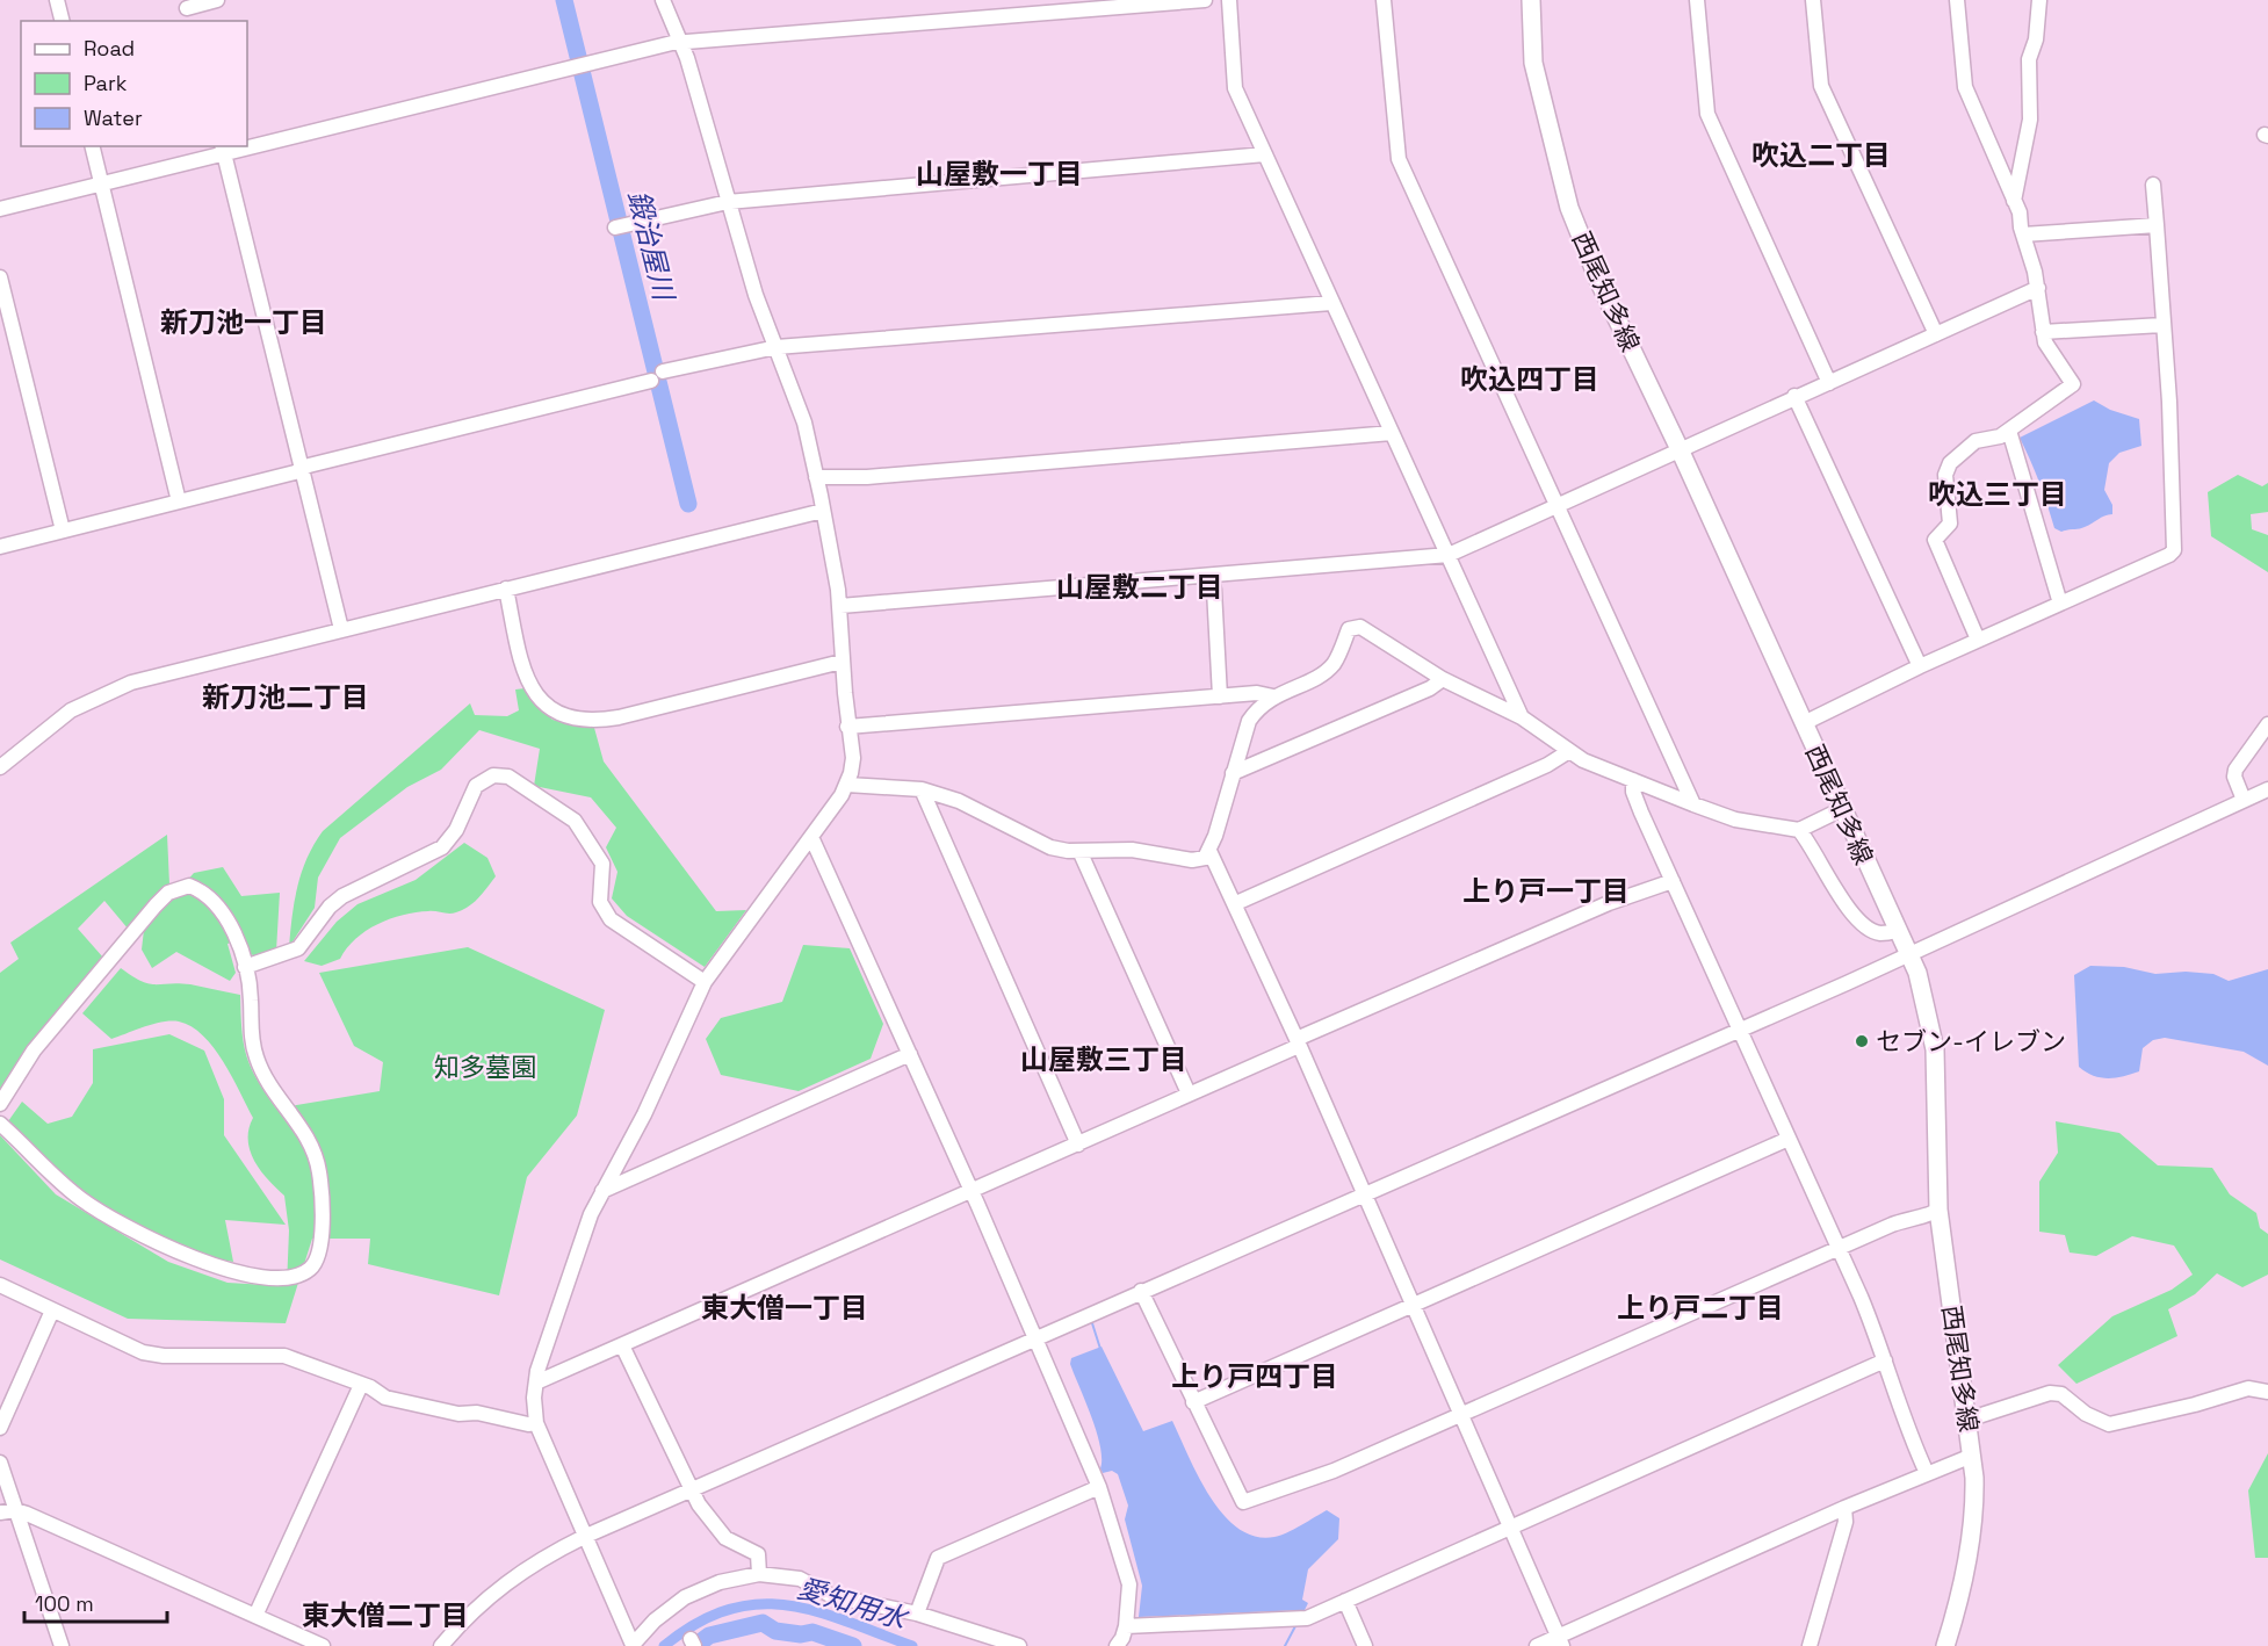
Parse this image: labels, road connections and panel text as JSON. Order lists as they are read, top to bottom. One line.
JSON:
{"streets":{"main road":["西尾知多線"]},"districts":["吹込二丁目","山屋敷一丁目","新刀池一丁目","吹込四丁目","吹込三丁目","山屋敷二丁目","新刀池二丁目","上り戸一丁目","山屋敷三丁目","東大僧一丁目","上り戸二丁目","上り戸四丁目","東大僧二丁目"],"water":["鍛治屋川","愛知用水"],"parks":["知多墓園"],"places":["セブン-イレブン"],"legend":["Road","Park","Water"],"scale_bar":"100 m"}
